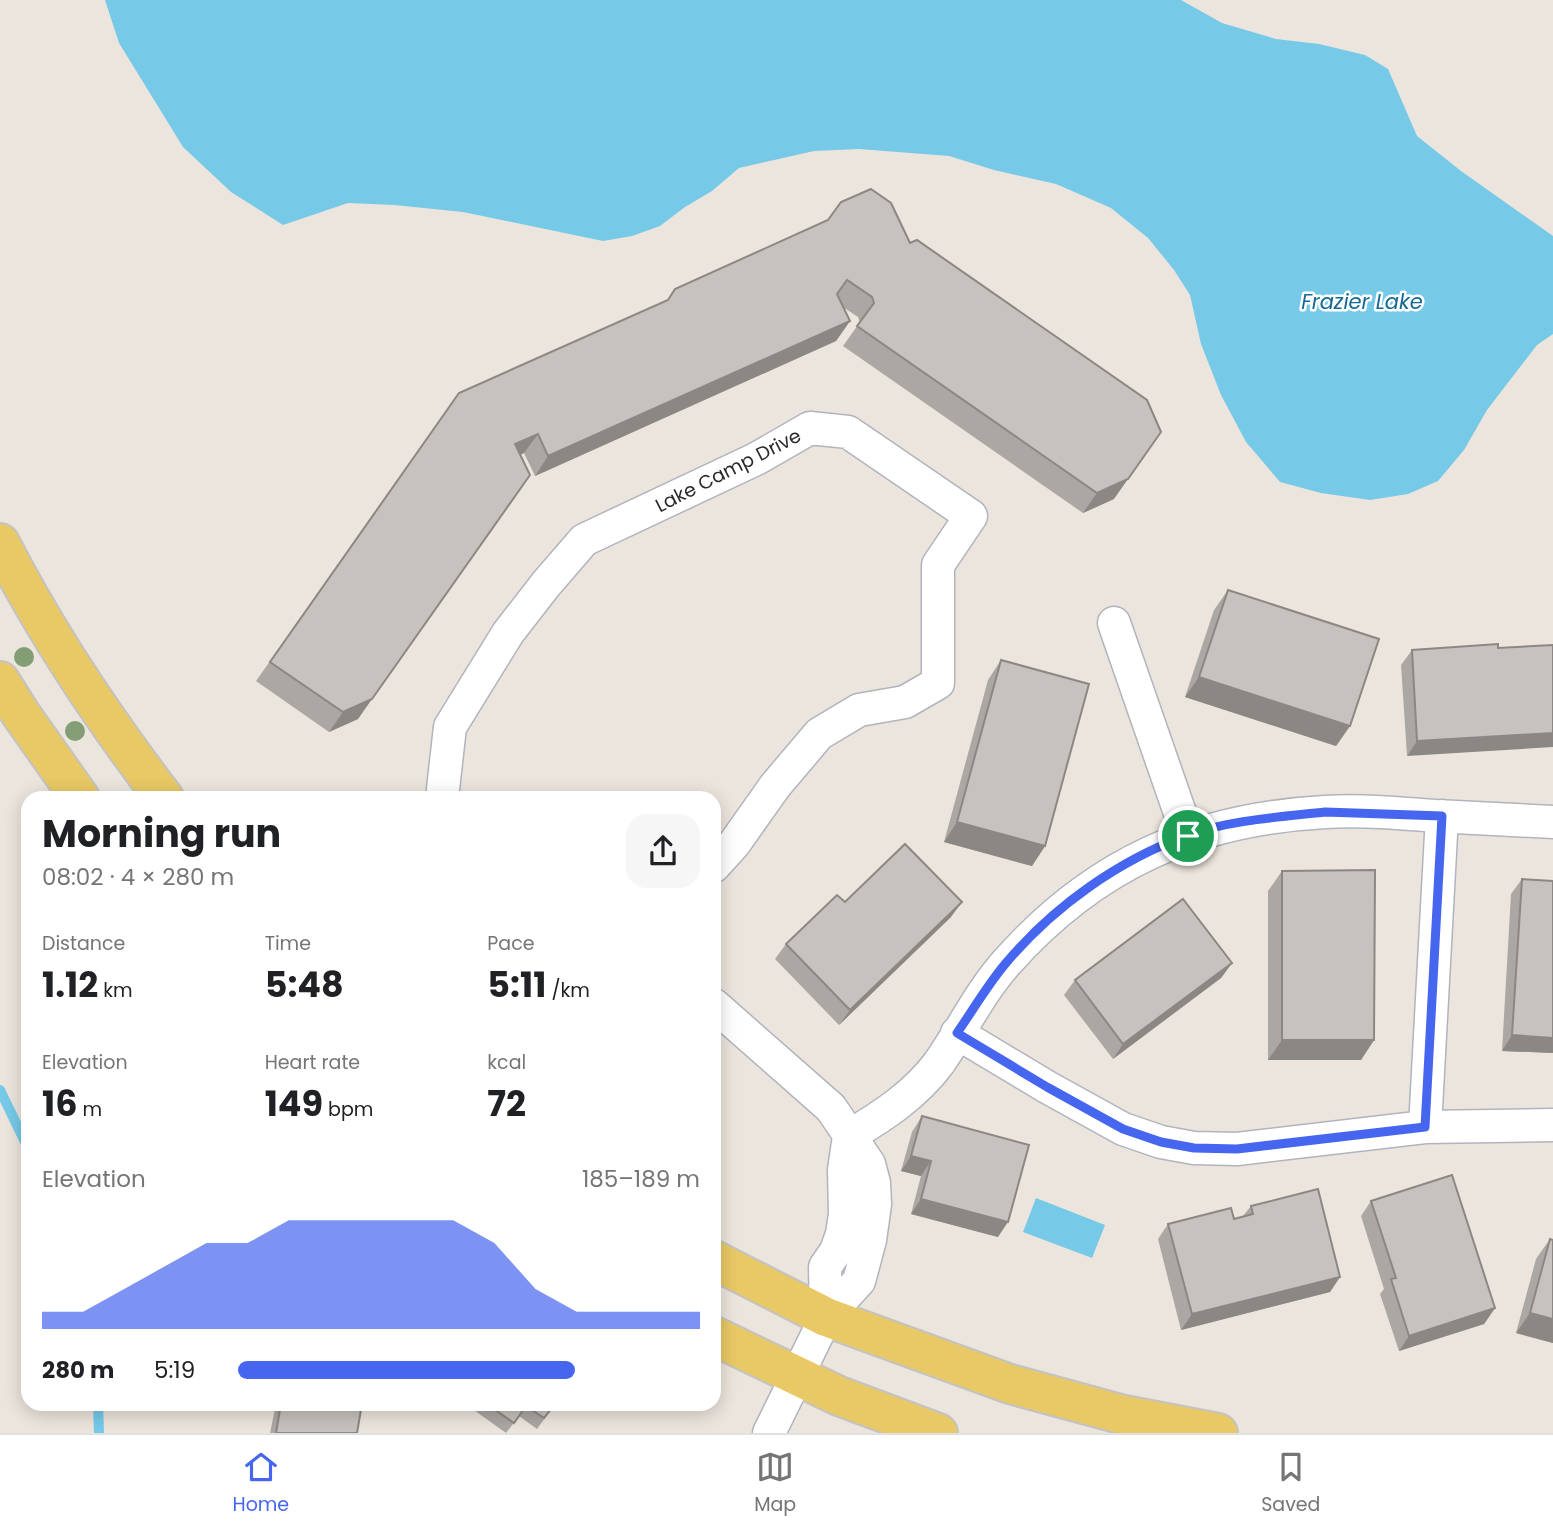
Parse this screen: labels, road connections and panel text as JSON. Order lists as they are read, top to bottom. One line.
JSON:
{"streets":{"street":["Lake Camp Drive"]},"water":["Frazier Lake"],"page":{"heading":["Morning run","08:02 · 4 × 280 m"],"stats":[["Distance","1.12 km"],["Time","5:48"],["Pace","5:11 /km"],["Elevation","16 m"],["Heart rate","149 bpm"],["kcal","72"]],"chart":["Elevation","185–189 m"],"list":[{"name":"280 m","note":"5:19"}],"tabs":["Home","Map","Saved"]}}
